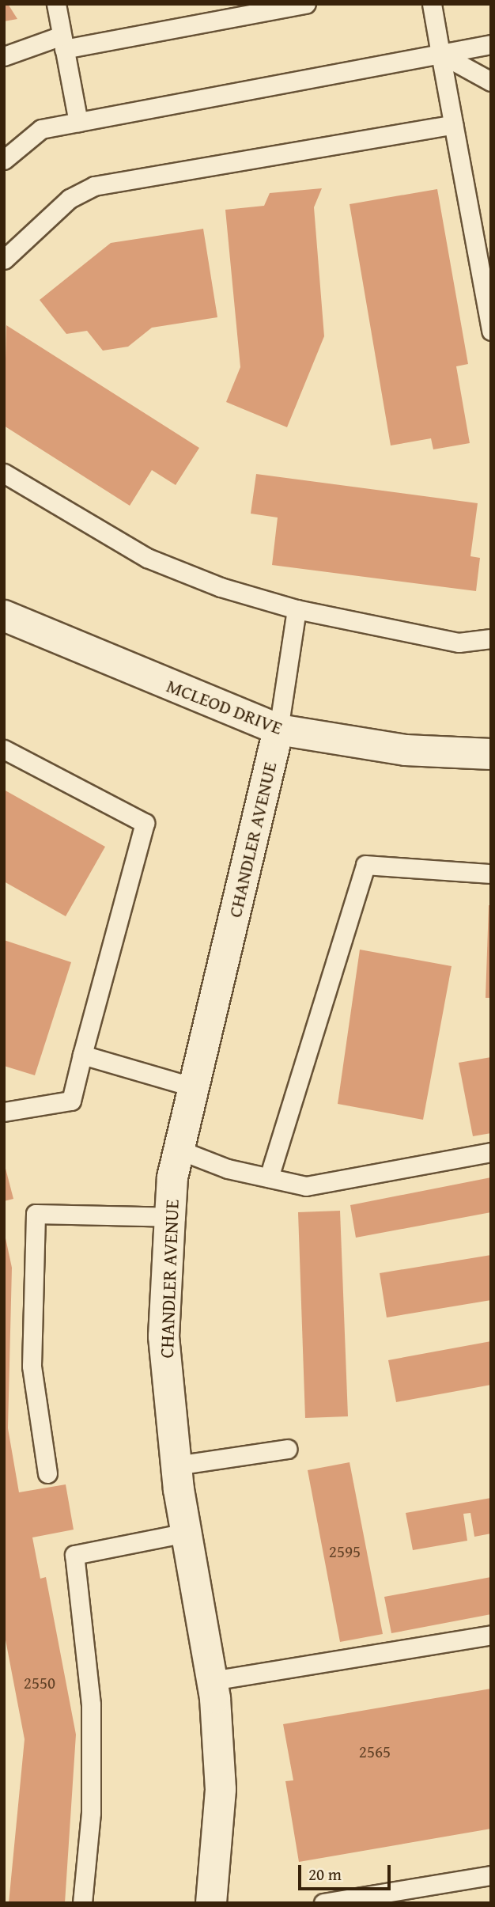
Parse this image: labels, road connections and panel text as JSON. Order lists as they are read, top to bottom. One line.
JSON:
{"streets":{"street":["MCLEOD DRIVE","CHANDLER AVENUE"]},"crossings":[["MCLEOD DRIVE","CHANDLER AVENUE"]],"house_numbers":["2595","2550","2565"],"scale_bar":"20 m"}
